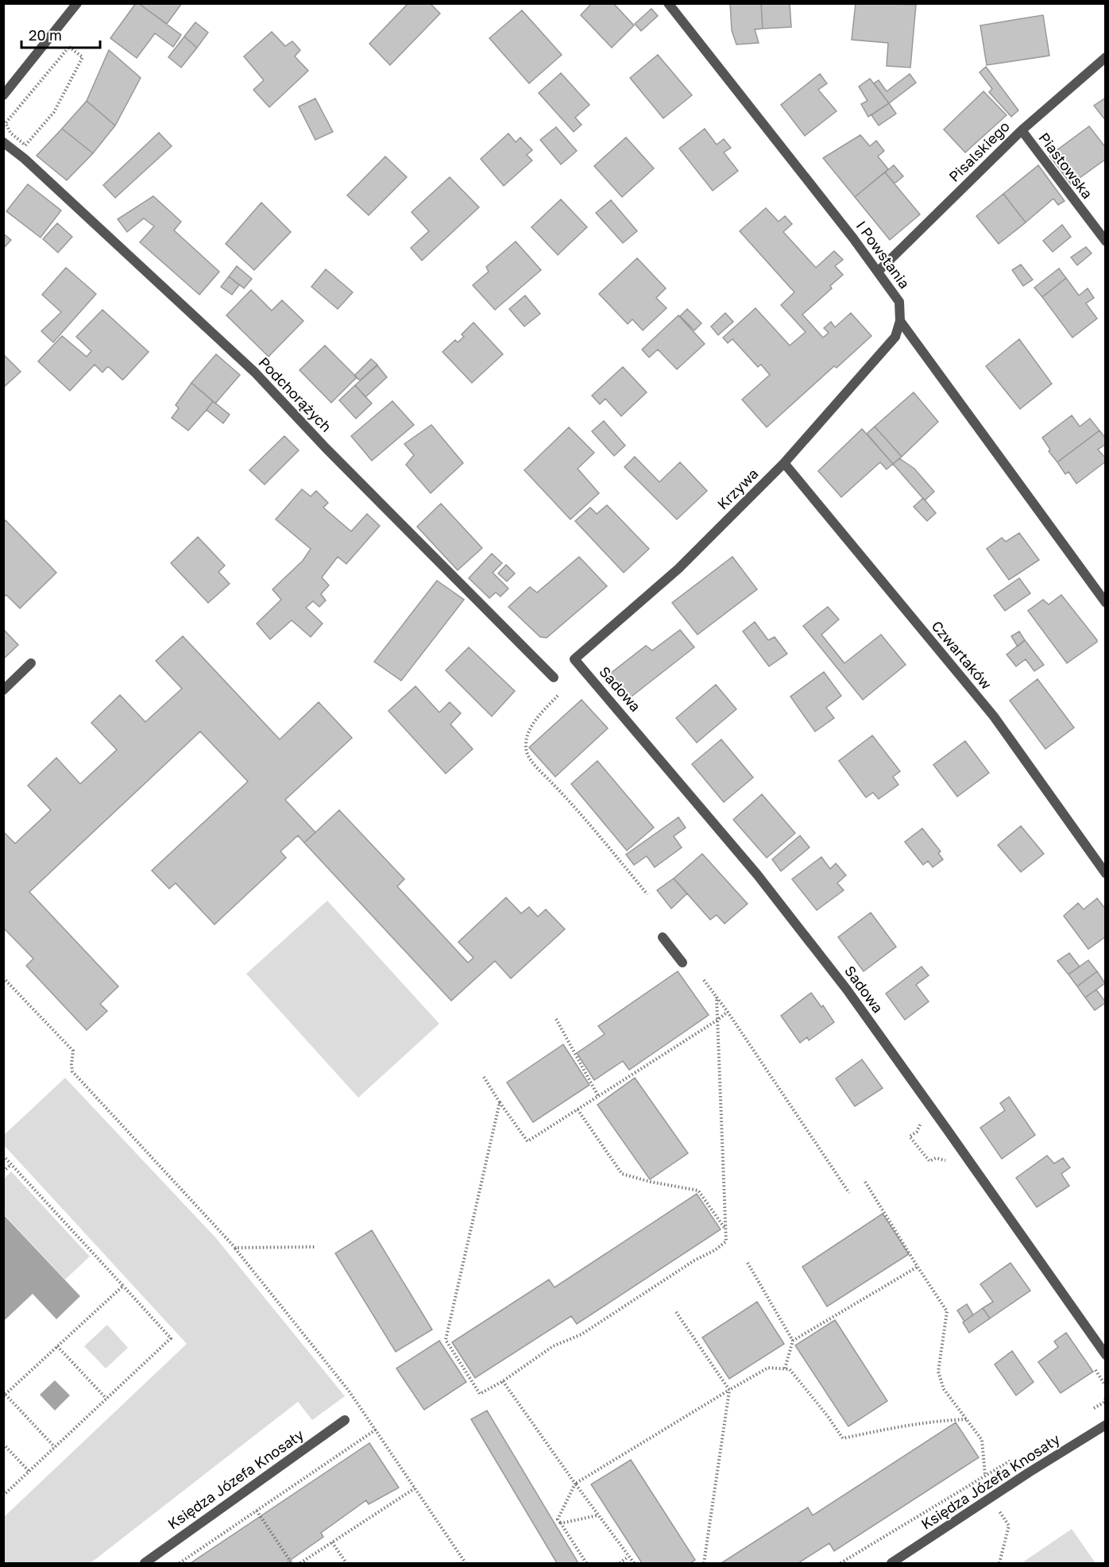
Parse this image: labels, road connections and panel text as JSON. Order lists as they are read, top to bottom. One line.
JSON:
{"streets":{"street":["Pisalskiego","Piastowska","I Powstania","Podchorążych","Krzywa","Czwartaków","Sadowa","Księdza Józefa Knosały"]},"crossings":[["Pisalskiego","Piastowska"],["Pisalskiego","I Powstania"],["I Powstania","Krzywa"],["Krzywa","Czwartaków"],["Krzywa","Sadowa"]],"scale_bar":"20 m"}
